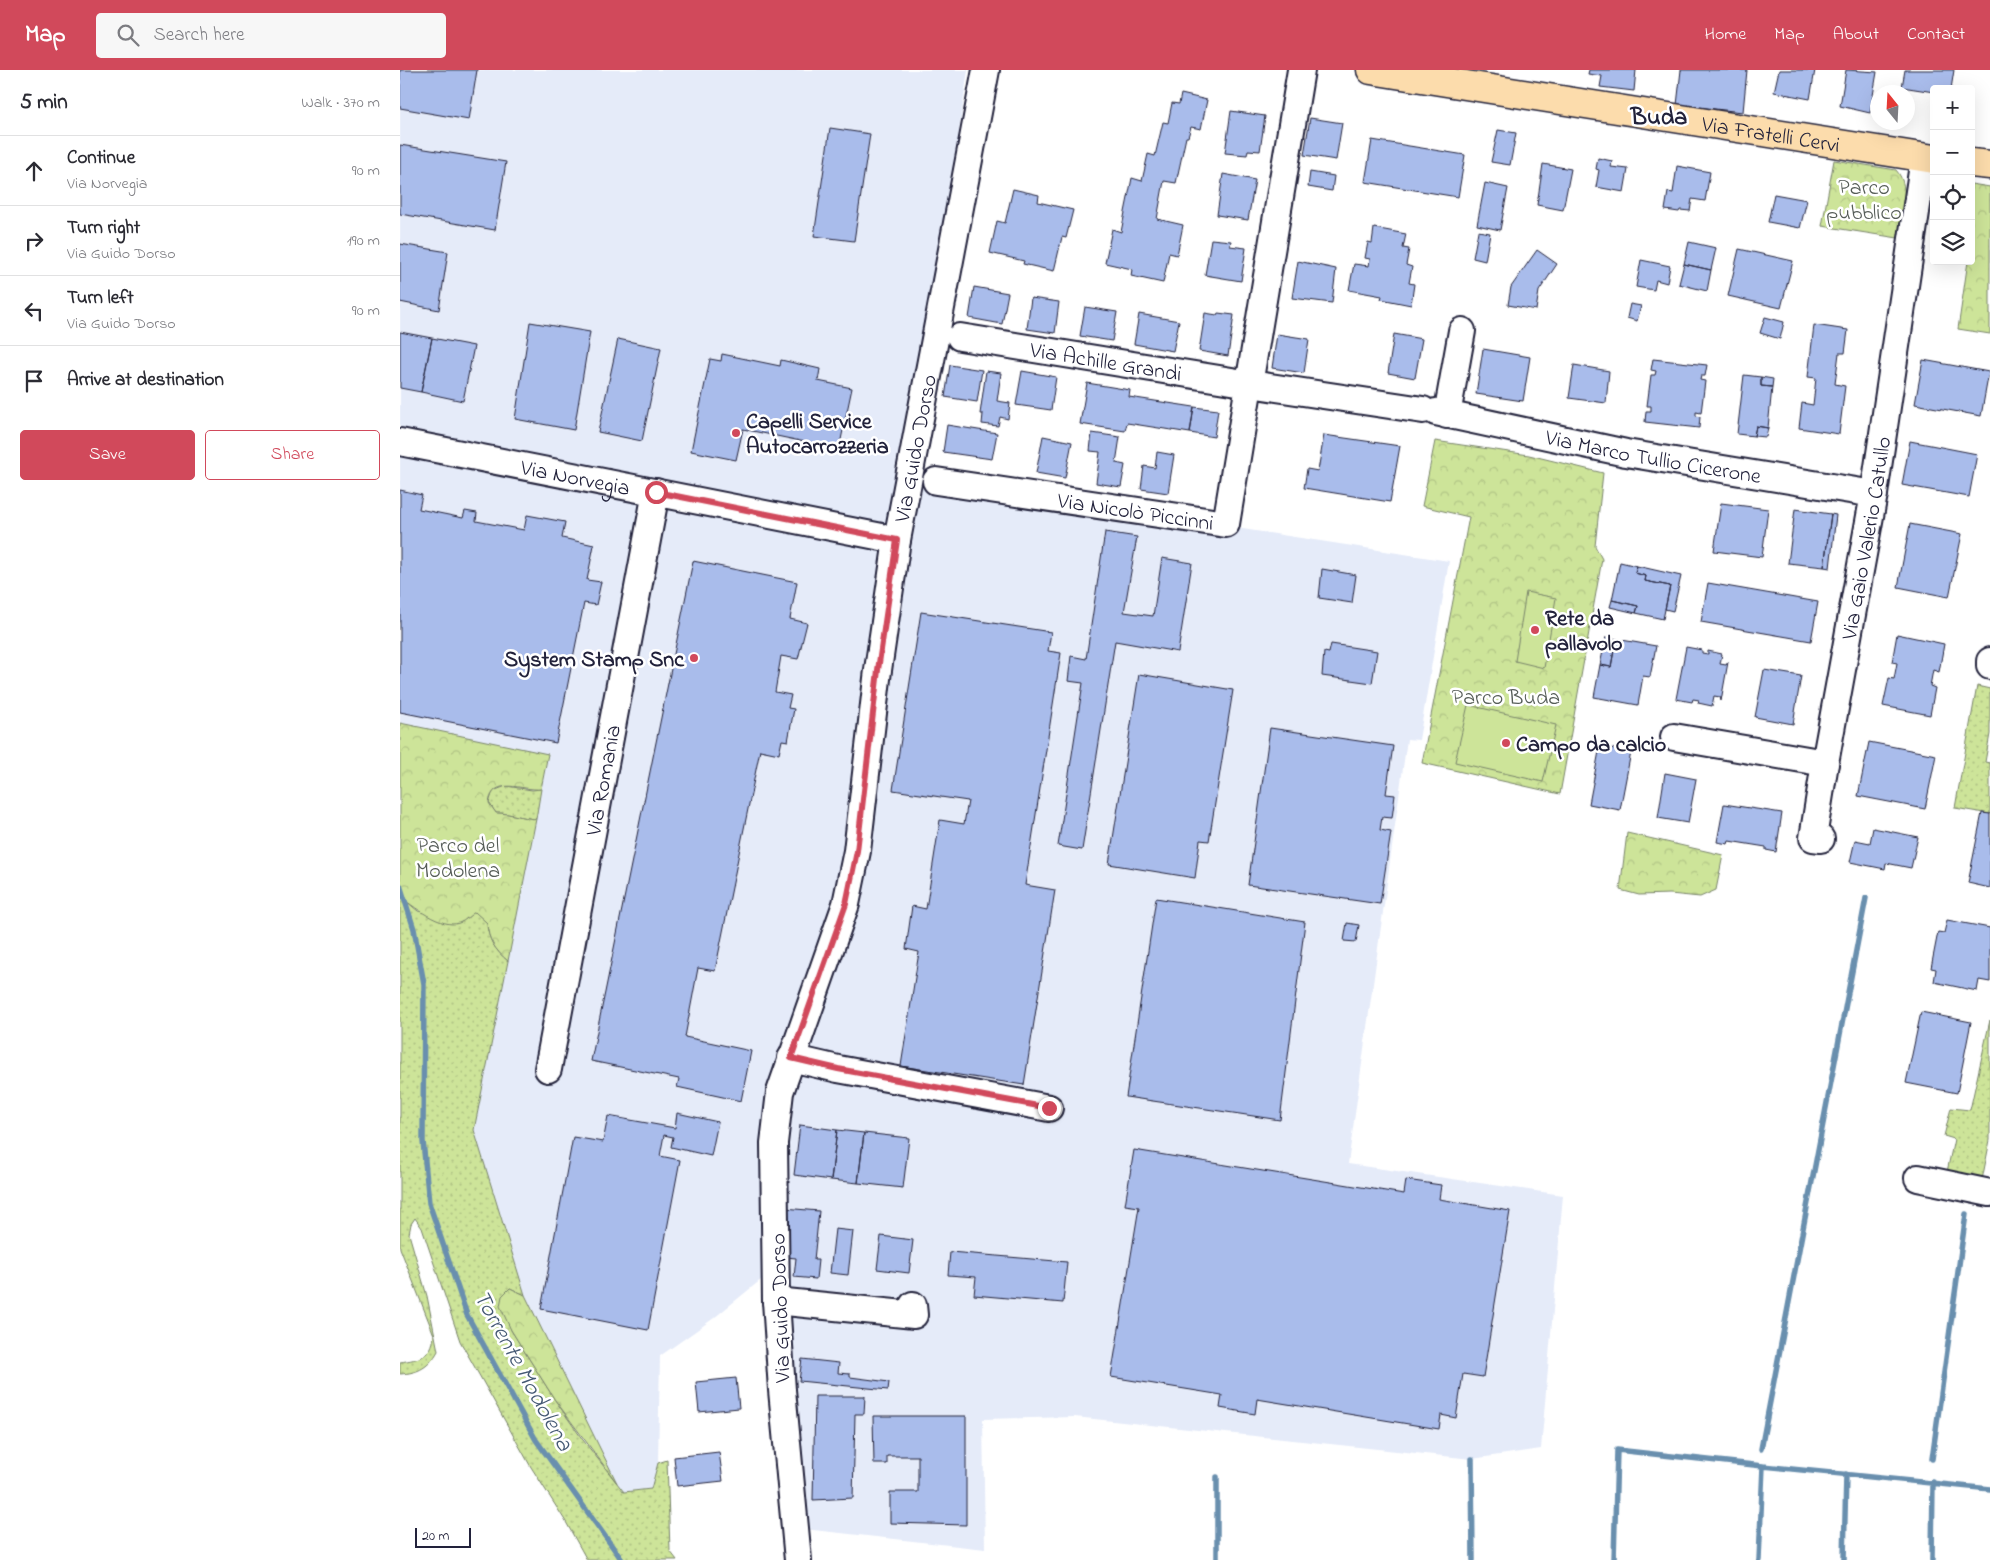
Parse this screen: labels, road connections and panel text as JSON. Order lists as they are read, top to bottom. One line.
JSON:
{"streets":{"main road":["Via Fratelli Cervi"],"street":["Via Achille Grandi","Via Guido Dorso","Via Marco Tullio Cicerone","Via Norvegia","Via Nicolò Piccinni","Via Gaio Valerio Catullo","Via Romania"]},"crossings":[["Via Fratelli Cervi","Via Gaio Valerio Catullo"],["Via Achille Grandi","Via Nicolò Piccinni"],["Via Guido Dorso","Via Norvegia"],["Via Marco Tullio Cicerone","Via Gaio Valerio Catullo"],["Via Norvegia","Via Romania"]],"districts":["Buda"],"water":["Torrente Modolena"],"parks":["Parco pubblico","Parco Buda","Parco del Modolena"],"places":["Capelli Service Autocarrozzeria","Rete da pallavolo","System Stamp Snc","Campo da calcio"],"scale_bar":"20 m","north":"top","page":{"header":"Map","search":"Search here","nav":["Home","Map","About","Contact"],"heading":["5 min","Walk · 370 m"],"map_buttons":["+","−"],"list":[["Continue","Via Norvegia","90 m"],["Turn right","Via Guido Dorso","190 m"],["Turn left","Via Guido Dorso","90 m"],"Arrive at destination"],"buttons":["Save","Share"],"scale":"20 m"}}
